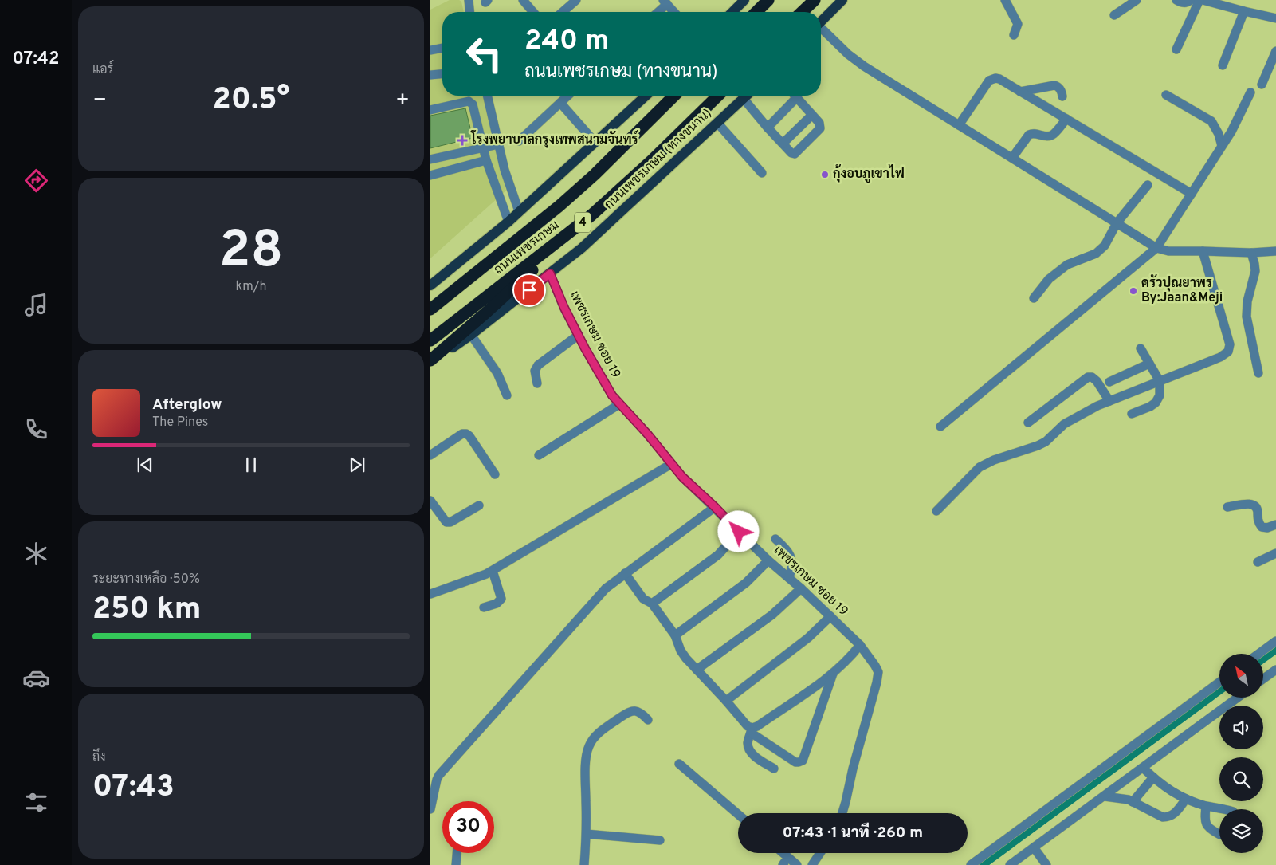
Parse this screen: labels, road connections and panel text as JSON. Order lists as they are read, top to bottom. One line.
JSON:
{"streets":{"highway":["4","ถนนเพชรเกษม"],"main road":["ถนนเพชรเกษม (ทางขนาน)"],"street":["เพชรเกษม ซอย 19"]},"crossings":[["ถนนเพชรเกษม (ทางขนาน)","เพชรเกษม ซอย 19"]],"places":{"health":["โรงพยาบาลกรุงเทพสนามจันทร์"],"other":["กุ้งอบภูเขาไฟ","ครัวปุณยาพร By:Jaan&Meji"]},"north":"top left","page":{"tabs":"07:42","tile":["แอร์",["28","km/h"],["ระยะทางเหลือ · 50%","250 km"],["ถึง","07:43"]],"turn":["240 m","ถนนเพชรเกษม (ทางขนาน)"],"heat":["−","20.5°","+"],"song":["Afterglow","The Pines"],"limit":"30","trip":"07:43 · 1 นาที · 260 m"}}
